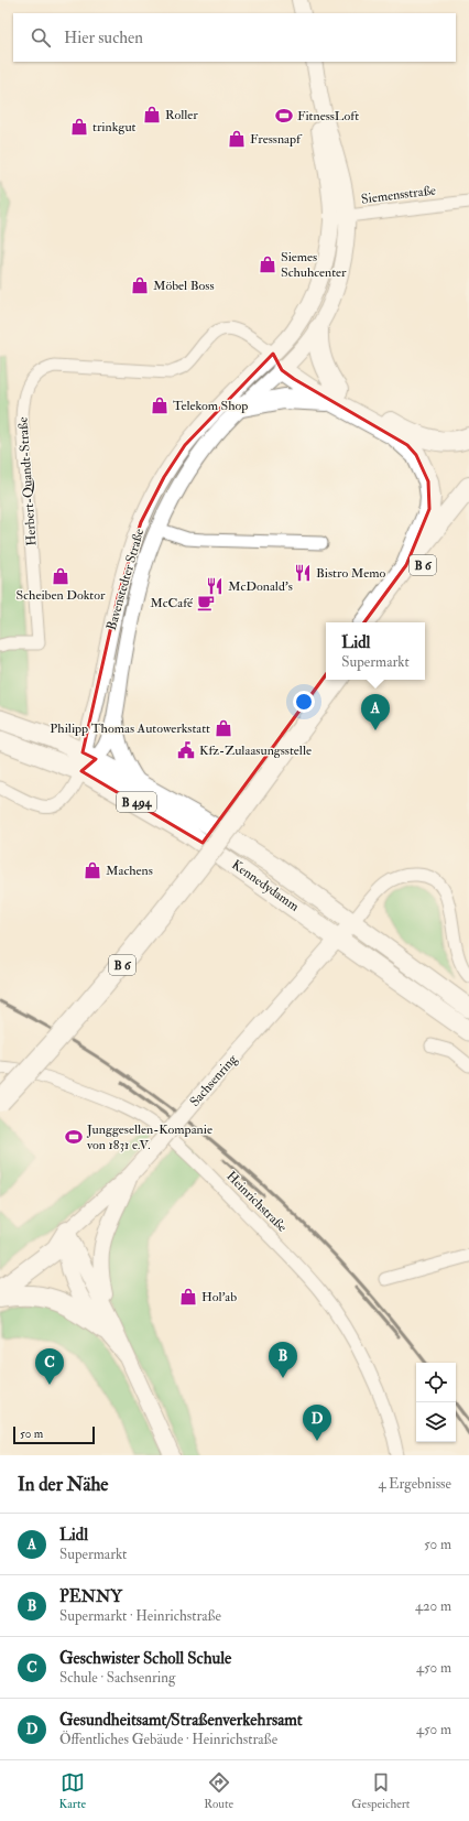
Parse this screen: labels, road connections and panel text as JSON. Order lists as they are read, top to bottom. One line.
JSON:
{"streets":{"highway":["B 6"],"main road":["B 494","Kennedydamm"],"street":["Siemensstraße","Herbert-Quandt-Straße","Bavenstedter Straße","Sachsenring","Heinrichstraße"]},"crossings":[["Siemensstraße","Bavenstedter Straße"],["Herbert-Quandt-Straße","Bavenstedter Straße"],["Bavenstedter Straße","B 494"],["Bavenstedter Straße","Kennedydamm"],["B 494","Kennedydamm"],["Kennedydamm","Sachsenring"]],"places":{"shop":["Roller","trinkgut","Fressnapf","Siemes Schuhcenter","Möbel Boss","Telekom Shop","Scheiben Doktor","Philipp Thomas Autowerkstatt","Machens","Hol'ab"],"sports":["FitnessLoft","Junggesellen-Kompanie von 1831 e.V."],"restaurant":["Bistro Memo","McDonald's"],"cafe":["McCafé"],"public building":["Kfz-Zulaasungsstelle"]},"scale_bar":"50 m","page":{"search":"Hier suchen","popup":["Lidl","Supermarkt"],"pins":["A","B","C","D"],"scale":"50 m","heading":["In der Nähe","4 Ergebnisse"],"list":[{"mark":"A","name":"Lidl","note":"Supermarkt","value":"50 m"},{"mark":"B","name":"PENNY","note":"Supermarkt · Heinrichstraße","value":"420 m"},{"mark":"C","name":"Geschwister Scholl Schule","note":"Schule · Sachsenring","value":"450 m"},{"mark":"D","name":"Gesundheitsamt/Straßenverkehrsamt","note":"Öffentliches Gebäude · Heinrichstraße","value":"450 m"}],"nav":["Karte","Route","Gespeichert"]}}
